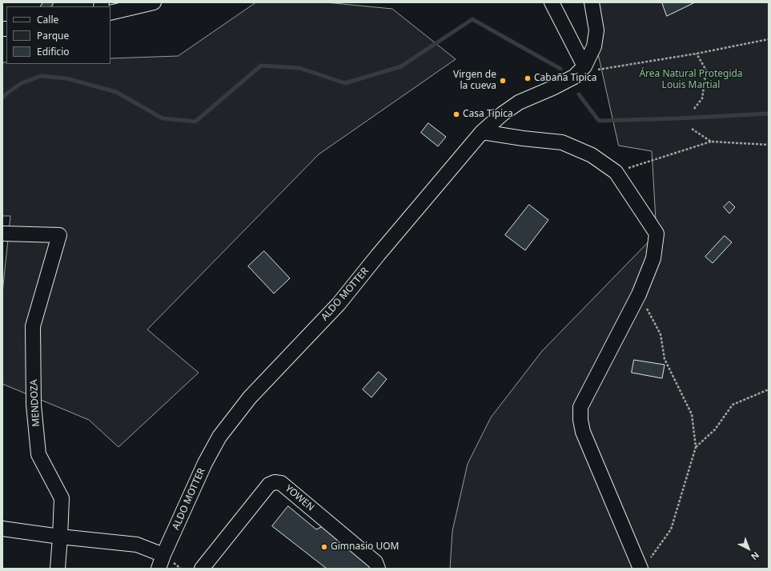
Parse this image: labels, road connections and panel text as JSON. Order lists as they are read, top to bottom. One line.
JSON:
{"streets":{"street":["ALDO MOTTER","MENDOZA","YOWEN"]},"parks":["Área Natural Protegida Louis Martial"],"places":["Cabaña Tipica","Virgen de la cueva","Casa Tipica","Gimnasio UOM"],"legend":["Calle","Parque","Edificio"],"north":"bottom right"}
